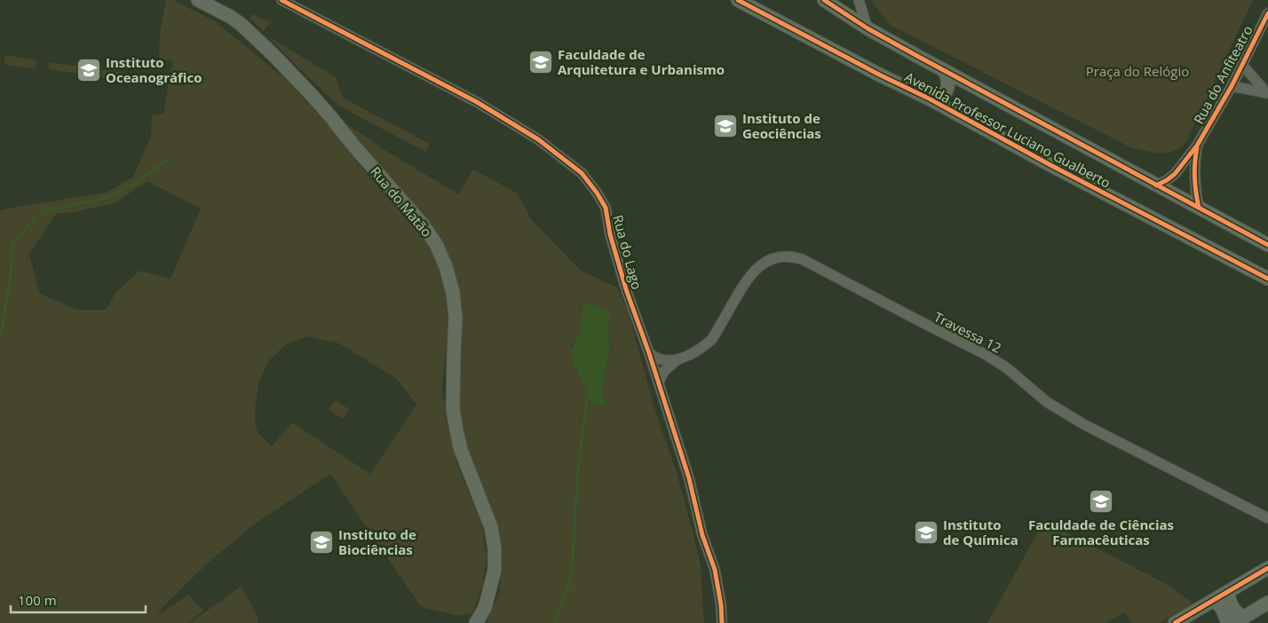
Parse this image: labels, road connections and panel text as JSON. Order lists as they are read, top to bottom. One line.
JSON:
{"streets":{"street":["Rua do Anfiteatro","Avenida Professor Luciano Gualberto","Rua do Matão","Rua do Lago","Travessa 12"]},"crossings":[["Rua do Anfiteatro","Avenida Professor Luciano Gualberto"],["Rua do Lago","Travessa 12"]],"parks":["Praça do Relógio"],"places":{"school or university":["Faculdade de Arquitetura e Urbanismo","Instituto Oceanográfico","Instituto de Geociências","Faculdade de Ciências Farmacêuticas","Instituto de Química","Instituto de Biociências"]},"scale_bar":"100 m"}
